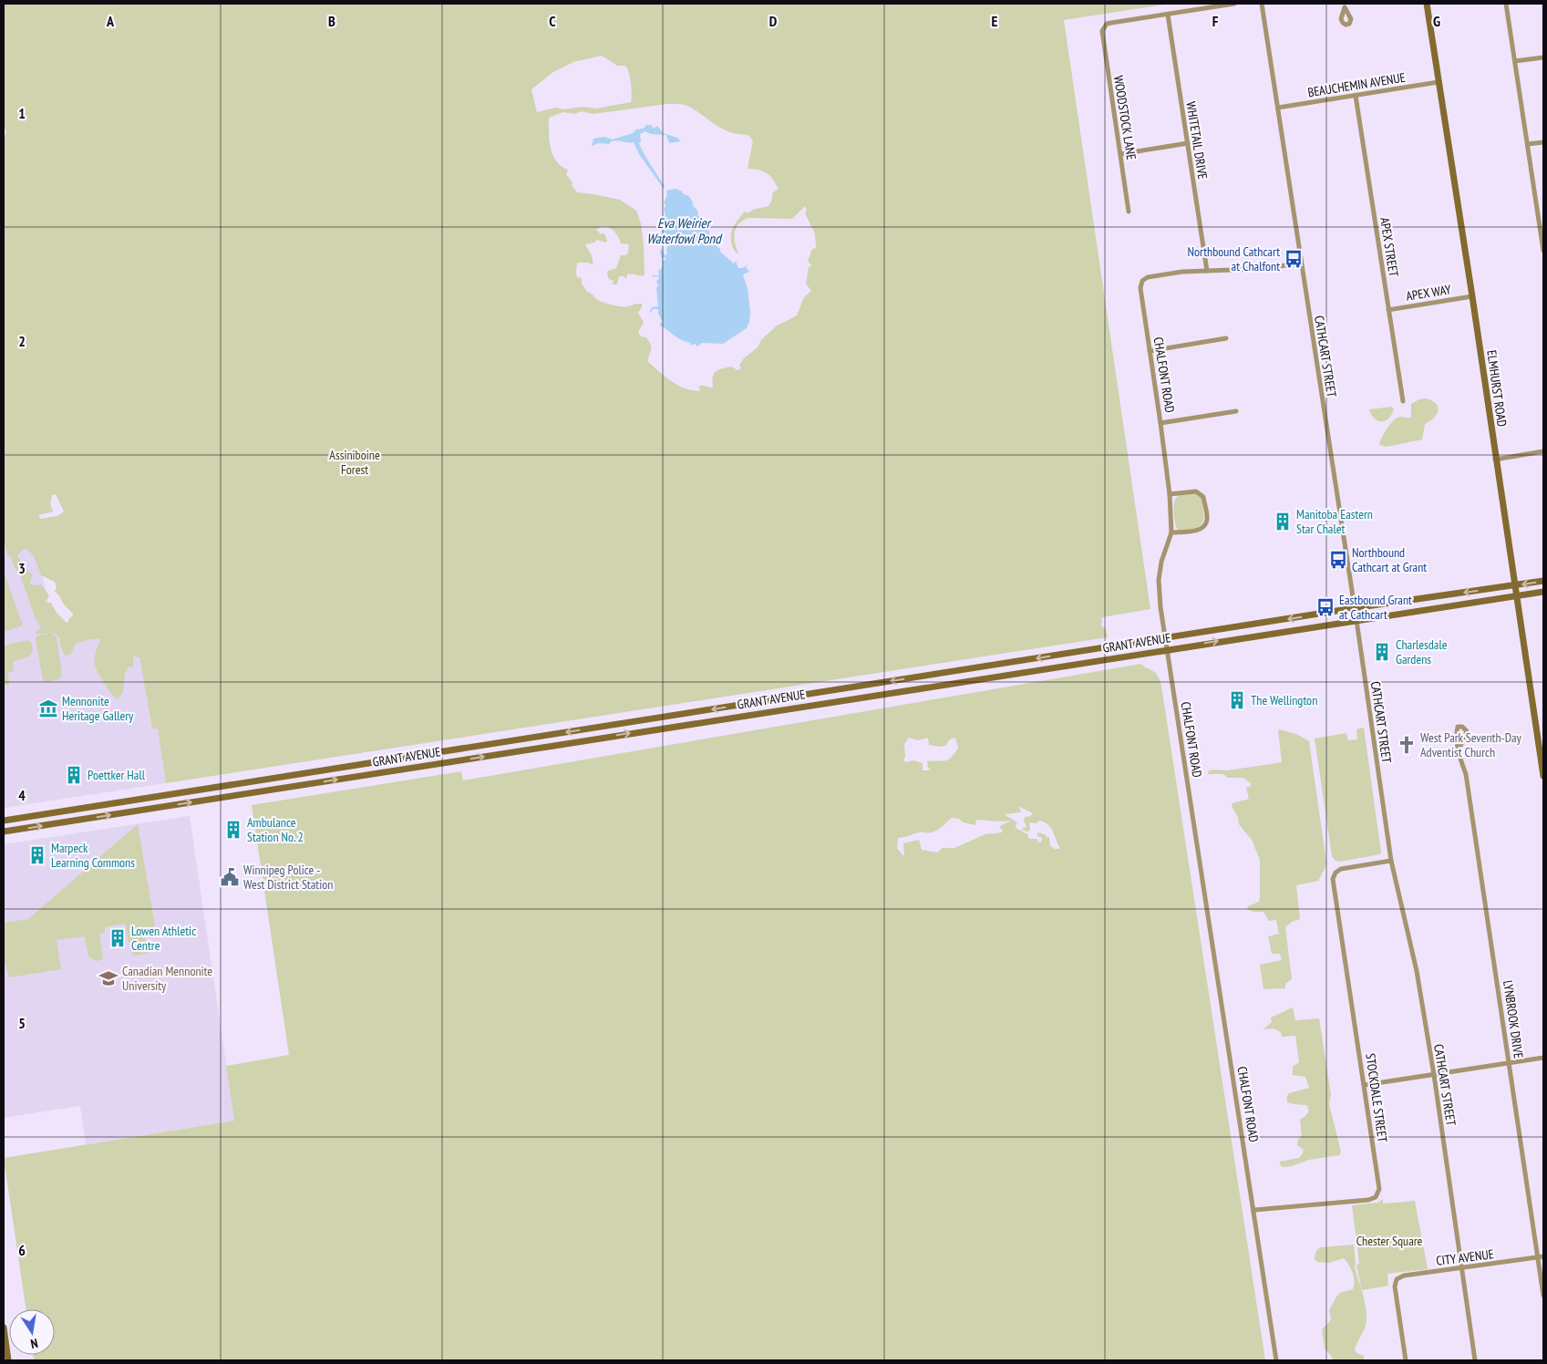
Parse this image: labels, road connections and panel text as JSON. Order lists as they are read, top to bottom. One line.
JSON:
{"streets":{"main road":["ELMHURST ROAD","GRANT AVENUE"],"street":["BEAUCHEMIN AVENUE","WOODSTOCK LANE","WHITETAIL DRIVE","APEX STREET","APEX WAY","CATHCART STREET","CHALFONT ROAD","LYNBROOK DRIVE","STOCKDALE STREET","CITY AVENUE"]},"crossings":[["BEAUCHEMIN AVENUE","APEX STREET"],["BEAUCHEMIN AVENUE","CATHCART STREET"],["BEAUCHEMIN AVENUE","ELMHURST ROAD"],["WOODSTOCK LANE","WHITETAIL DRIVE"],["WHITETAIL DRIVE","CHALFONT ROAD"],["APEX STREET","APEX WAY"],["APEX WAY","ELMHURST ROAD"],["CATHCART STREET","CHALFONT ROAD"],["CATHCART STREET","GRANT AVENUE"],["CATHCART STREET","STOCKDALE STREET"],["CATHCART STREET","CITY AVENUE"],["CHALFONT ROAD","GRANT AVENUE"],["CHALFONT ROAD","STOCKDALE STREET"],["ELMHURST ROAD","GRANT AVENUE"],["LYNBROOK DRIVE","CITY AVENUE"]],"water":["Eva Weirier Waterfowl Pond"],"parks":["Assiniboine Forest","Chester Square"],"places":{"bus stop":["Northbound Cathcart at Chalfont","Northbound Cathcart at Grant","Eastbound Grant at Cathcart"],"building":["Manitoba Eastern Star Chalet","Charlesdale Gardens","The Wellington","Poettker Hall","Ambulance Station No. 2","Marpeck Learning Commons","Lowen Athletic Centre"],"museum":["Mennonite Heritage Gallery"],"church":["West Park Seventh-Day Adventist Church"],"public building":["Winnipeg Police - West District Station"],"school or university":["Canadian Mennonite University"]},"north":"bottom","grid":{"columns":["A","B","C","D","E","F","G"],"rows":["1","2","3","4","5","6"]}}
